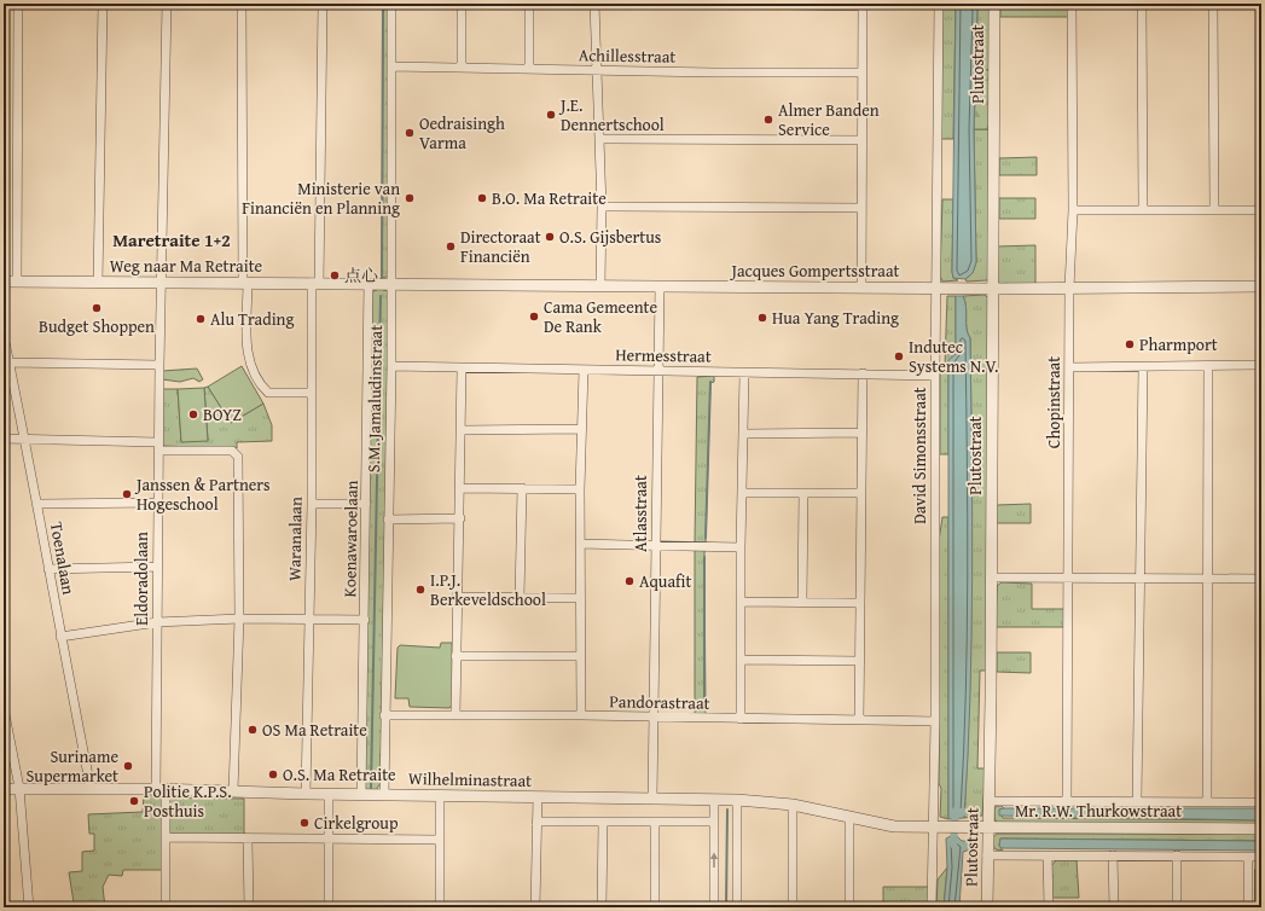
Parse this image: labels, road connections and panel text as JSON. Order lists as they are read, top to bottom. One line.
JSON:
{"streets":{"street":["Achillesstraat","Plutostraat","Weg naar Ma Retraite","Jacques Gompertsstraat","Hermesstraat","S.M. Jamaludinstraat","Chopinstraat","David Simonsstraat","Atlasstraat","Waranalaan","Koenawaroelaan","Toenalaan","Eldoradolaan","Pandorastraat","Wilhelminastraat","Mr. R.W. Thurkowstraat"]},"crossings":[["Achillesstraat","S.M. Jamaludinstraat"],["Plutostraat","Jacques Gompertsstraat"],["Plutostraat","Mr. R.W. Thurkowstraat"],["Weg naar Ma Retraite","Jacques Gompertsstraat"],["Weg naar Ma Retraite","Waranalaan"],["Weg naar Ma Retraite","Koenawaroelaan"],["Weg naar Ma Retraite","Eldoradolaan"],["Jacques Gompertsstraat","S.M. Jamaludinstraat"],["Jacques Gompertsstraat","Chopinstraat"],["Jacques Gompertsstraat","David Simonsstraat"],["Jacques Gompertsstraat","Atlasstraat"],["Jacques Gompertsstraat","Koenawaroelaan"],["Hermesstraat","S.M. Jamaludinstraat"],["Hermesstraat","David Simonsstraat"],["Hermesstraat","Atlasstraat"],["S.M. Jamaludinstraat","Pandorastraat"],["S.M. Jamaludinstraat","Wilhelminastraat"],["David Simonsstraat","Pandorastraat"],["David Simonsstraat","Wilhelminastraat"],["David Simonsstraat","Mr. R.W. Thurkowstraat"],["Atlasstraat","Pandorastraat"],["Atlasstraat","Wilhelminastraat"],["Waranalaan","Wilhelminastraat"],["Koenawaroelaan","Wilhelminastraat"],["Toenalaan","Wilhelminastraat"],["Eldoradolaan","Wilhelminastraat"],["Wilhelminastraat","Mr. R.W. Thurkowstraat"]],"districts":["Maretraite 1+2"],"places":["J.E. Dennertschool","Almer Banden Service","Oedraisingh Varma","Ministerie van Financiën en Planning","B.O. Ma Retraite","O.S. Gijsbertus","Directoraat Financiën","点心","Budget Shoppen","Cama Gemeente De Rank","Hua Yang Trading","Alu Trading","Pharmport","Indutec Systems N.V.","BOYZ","Janssen & Partners Hogeschool","Aquafit","I.P.J. Berkeveldschool","OS Ma Retraite","Suriname Supermarket","O.S. Ma Retraite","Politie K.P.S. Posthuis","Cirkelgroup"]}
